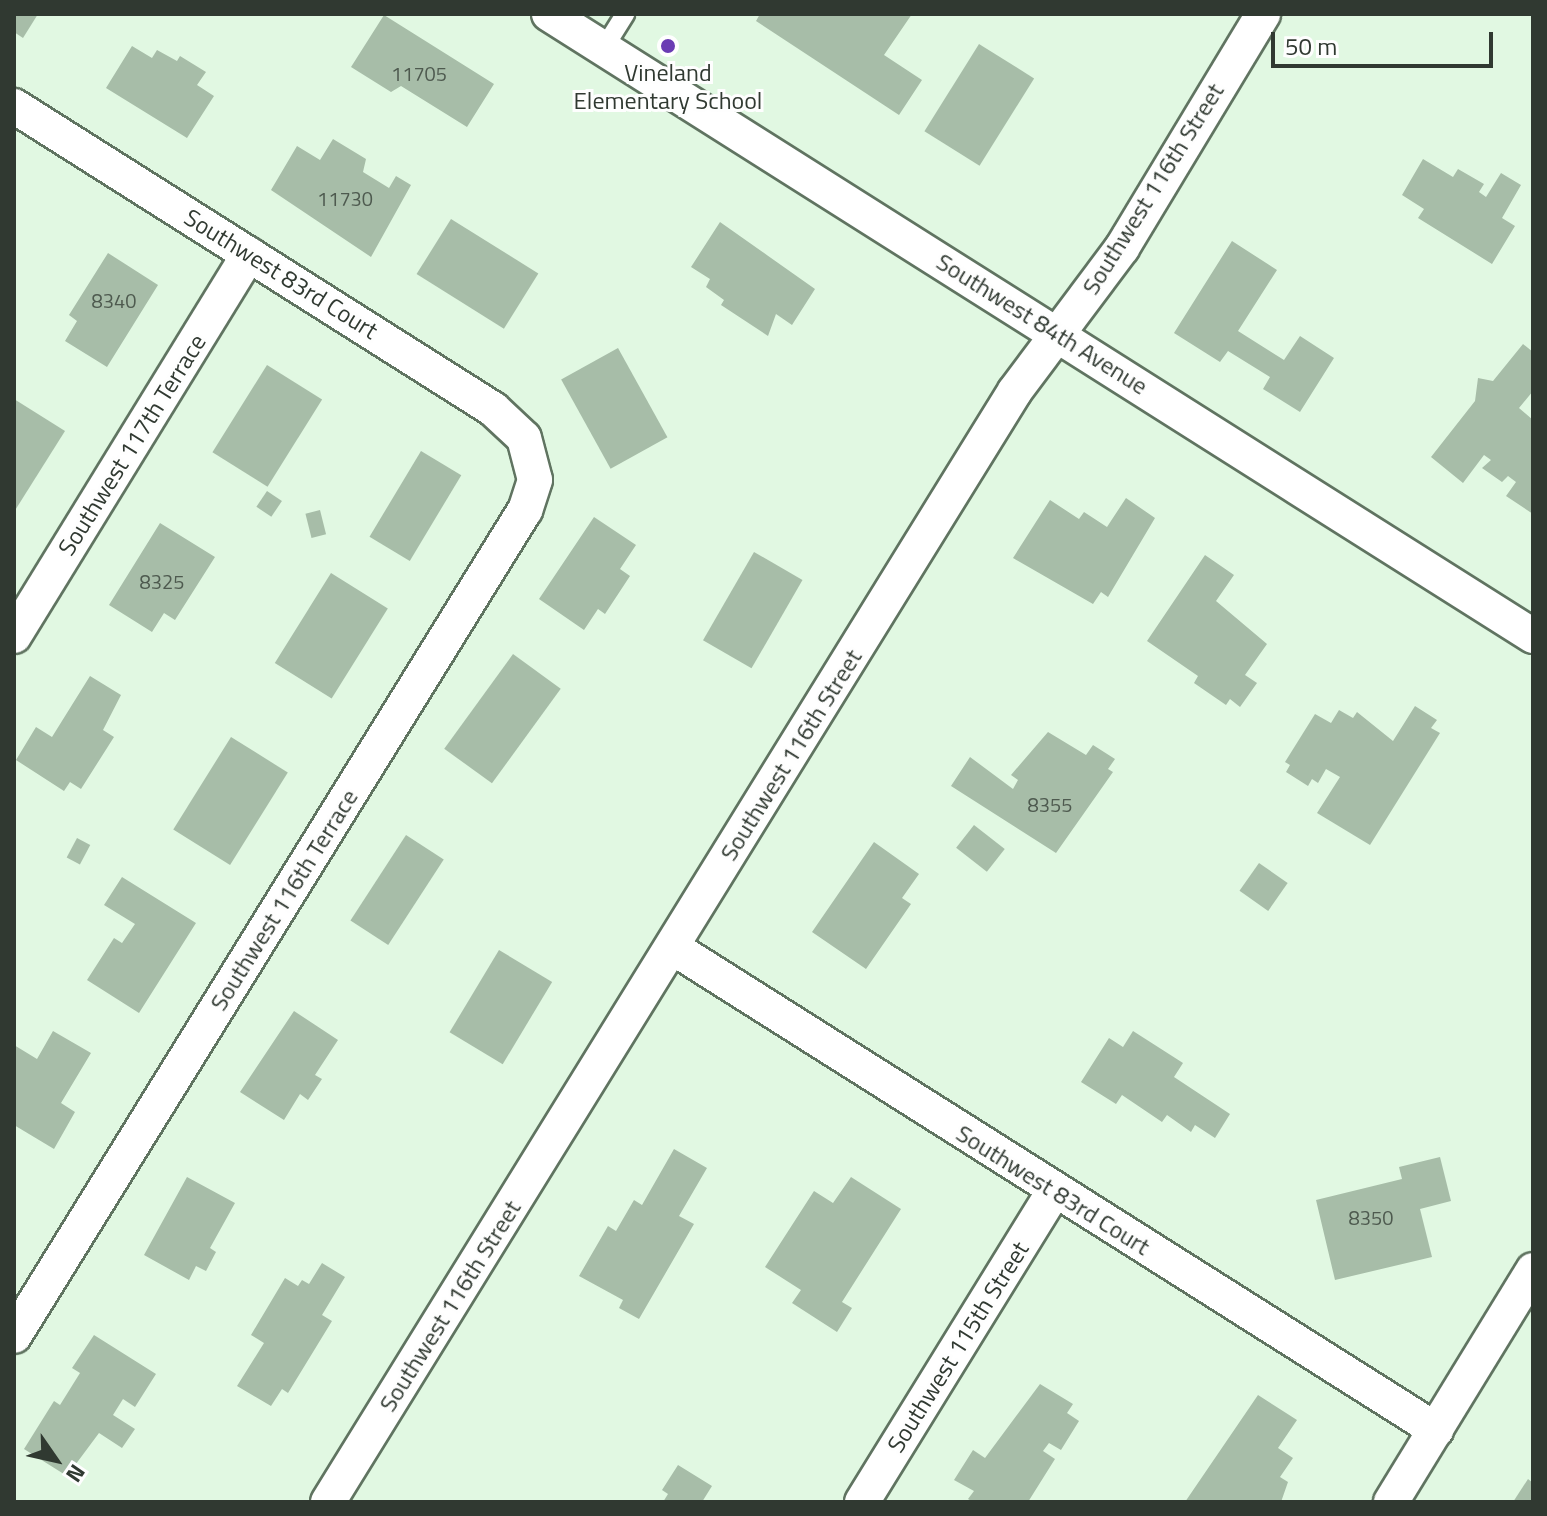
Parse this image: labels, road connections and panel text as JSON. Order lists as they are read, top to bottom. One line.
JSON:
{"streets":{"street":["Southwest 116th Street","Southwest 83rd Court","Southwest 84th Avenue","Southwest 117th Terrace","Southwest 116th Terrace","Southwest 115th Street"]},"crossings":[["Southwest 116th Street","Southwest 83rd Court"],["Southwest 116th Street","Southwest 84th Avenue"],["Southwest 83rd Court","Southwest 117th Terrace"],["Southwest 83rd Court","Southwest 116th Terrace"],["Southwest 83rd Court","Southwest 115th Street"]],"places":["Vineland Elementary School"],"house_numbers":["11705","11730","8340","8325","8355","8350"],"scale_bar":"50 m","north":"bottom right"}
